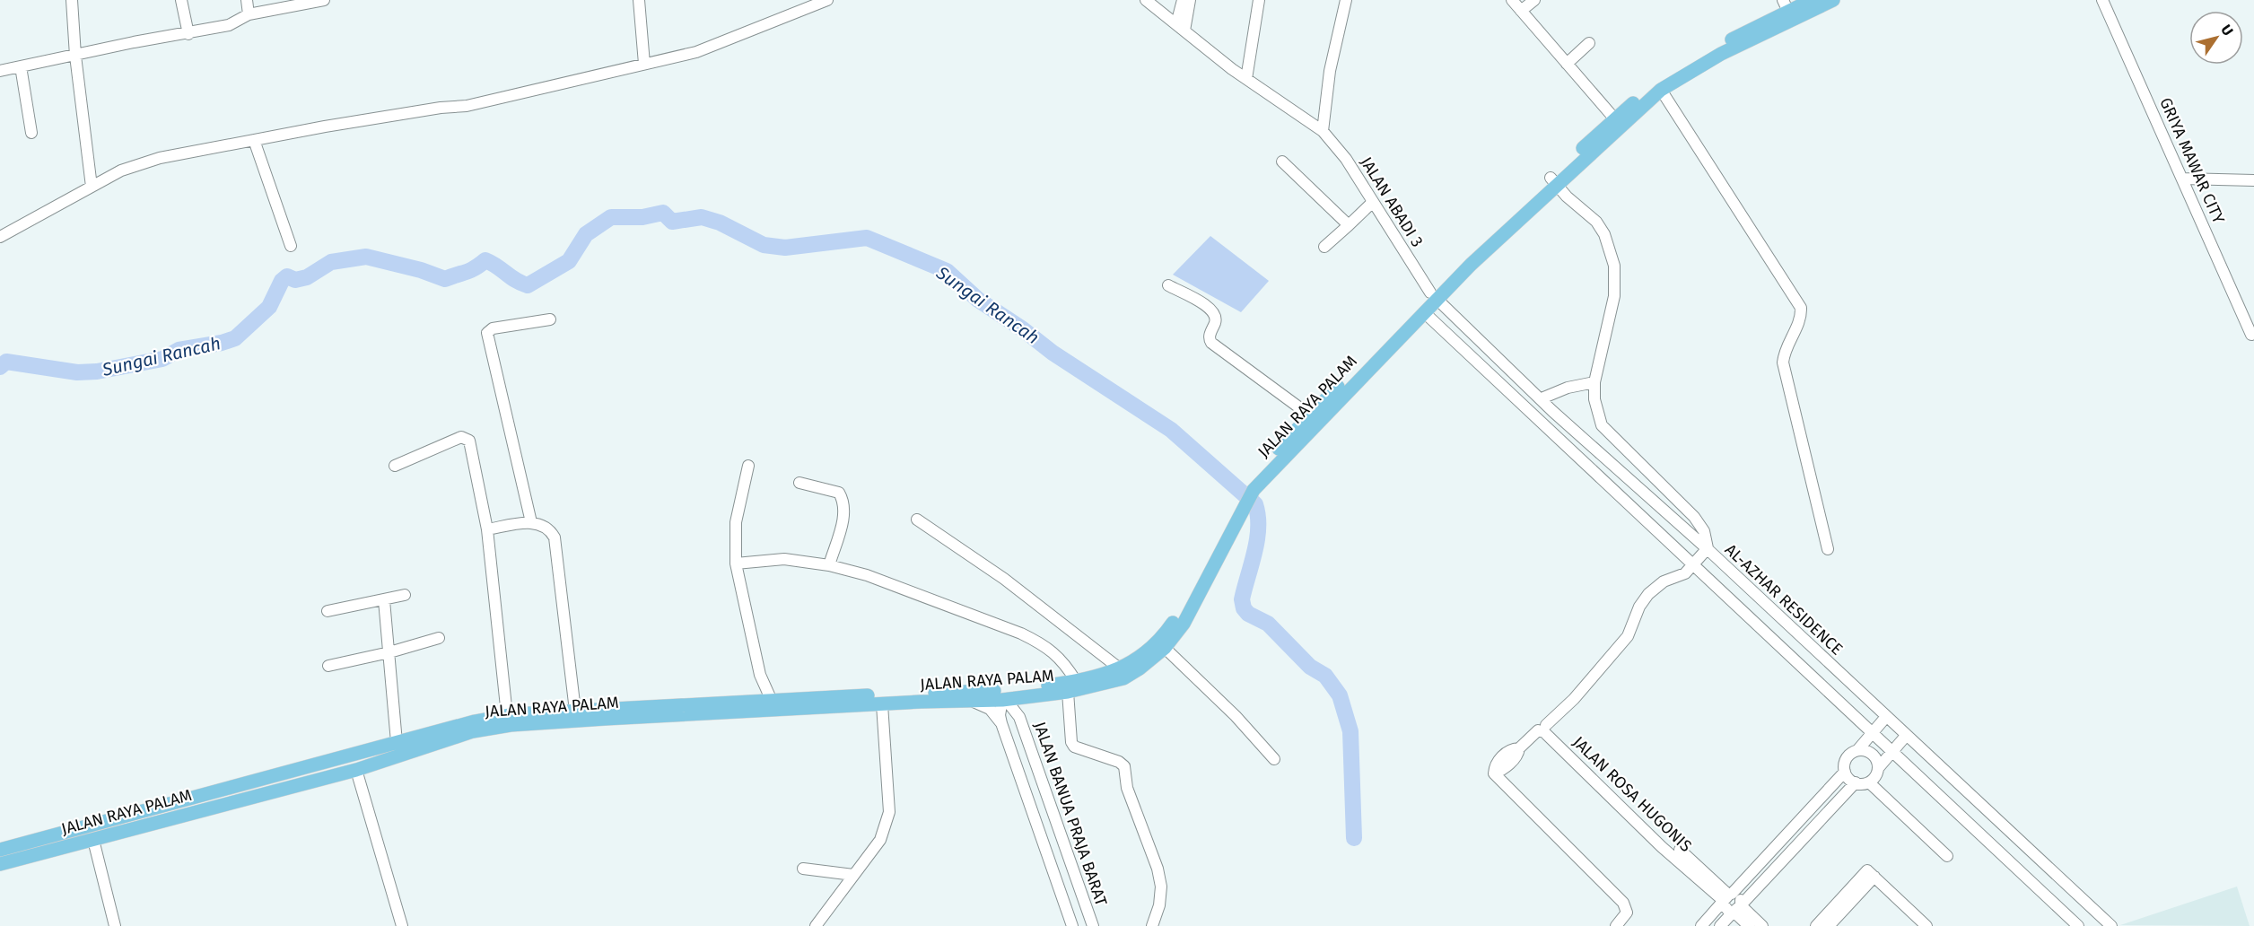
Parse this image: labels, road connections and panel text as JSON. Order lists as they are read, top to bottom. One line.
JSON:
{"streets":{"main road":["JALAN RAYA PALAM"],"street":["GRIYA MAWAR CITY","JALAN ABADI 3","AL-AZHAR RESIDENCE","JALAN ROSA HUGONIS","JALAN BANUA PRAJA BARAT"]},"crossings":[["JALAN ABADI 3","JALAN RAYA PALAM"],["JALAN ABADI 3","AL-AZHAR RESIDENCE"],["JALAN RAYA PALAM","AL-AZHAR RESIDENCE"],["JALAN RAYA PALAM","JALAN BANUA PRAJA BARAT"]],"water":["Sungai Rancah"],"north":"top right"}
